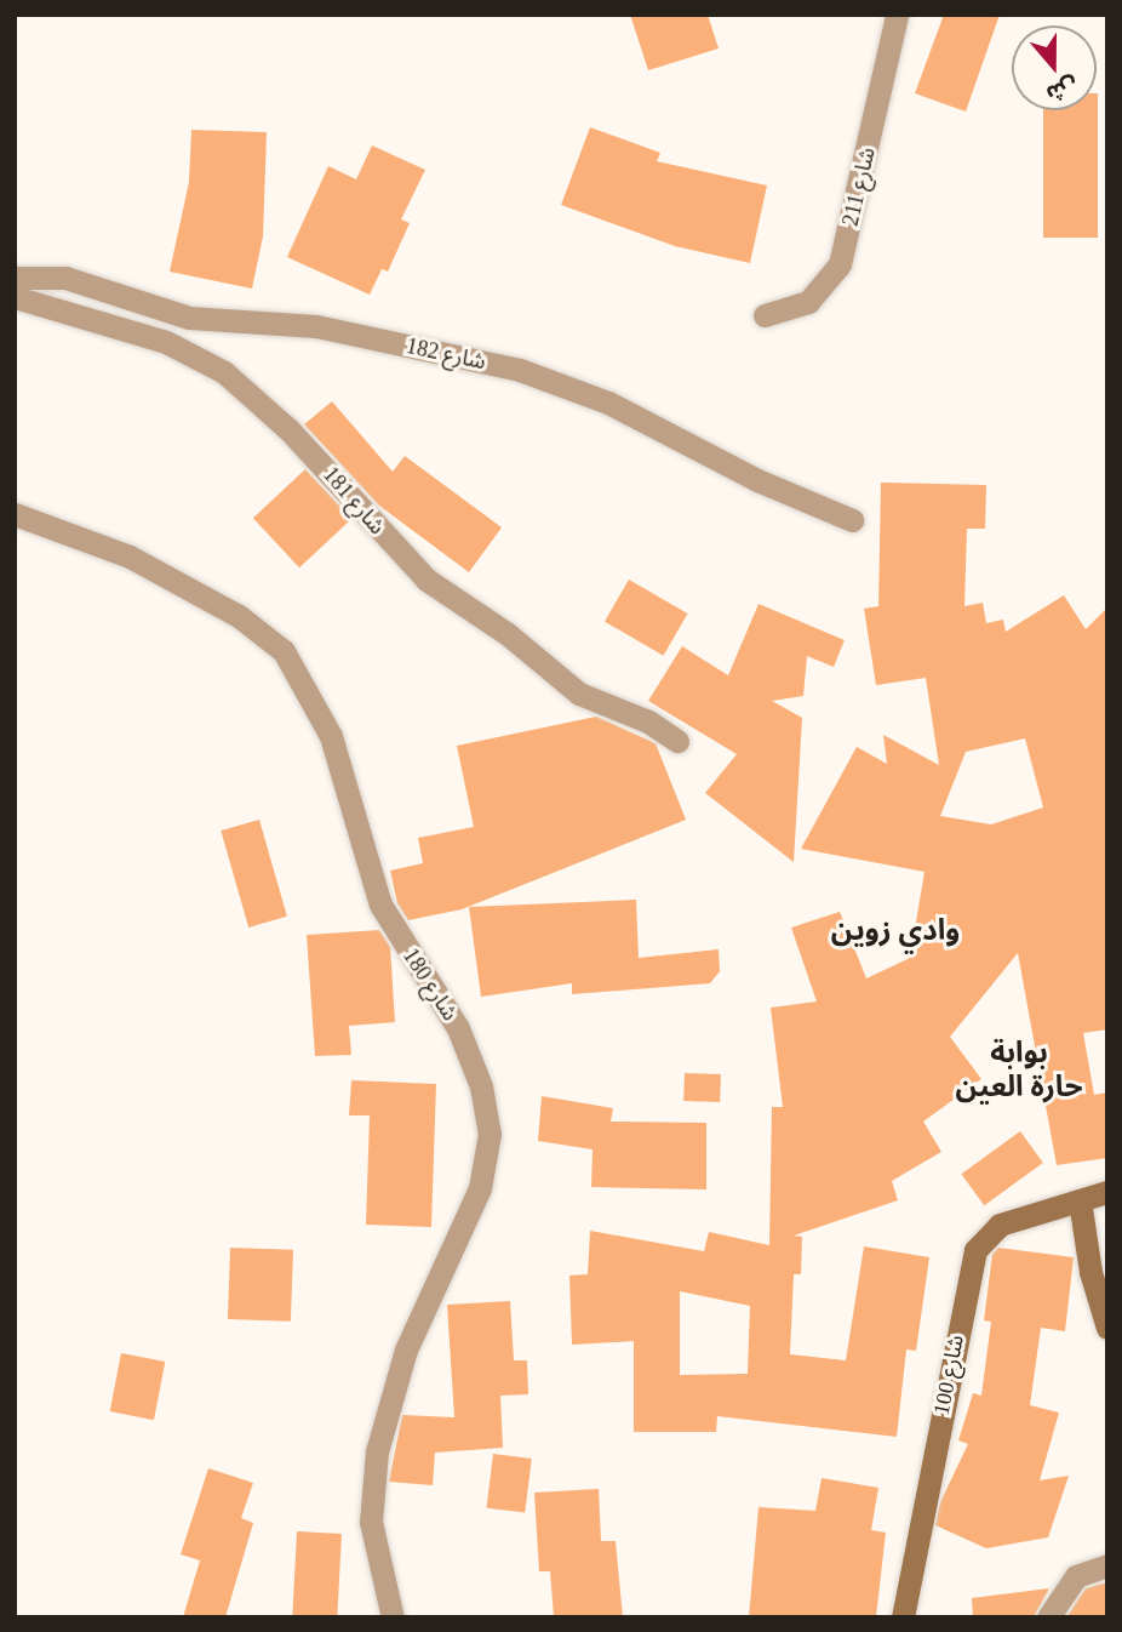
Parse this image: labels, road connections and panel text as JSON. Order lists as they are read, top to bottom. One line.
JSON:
{"streets":{"main road":["شارع 100"],"street":["شارع 211","شارع 182","شارع 181","شارع 180"]},"districts":["وادي زوين","بوابة حارة العين"],"north":"bottom"}
